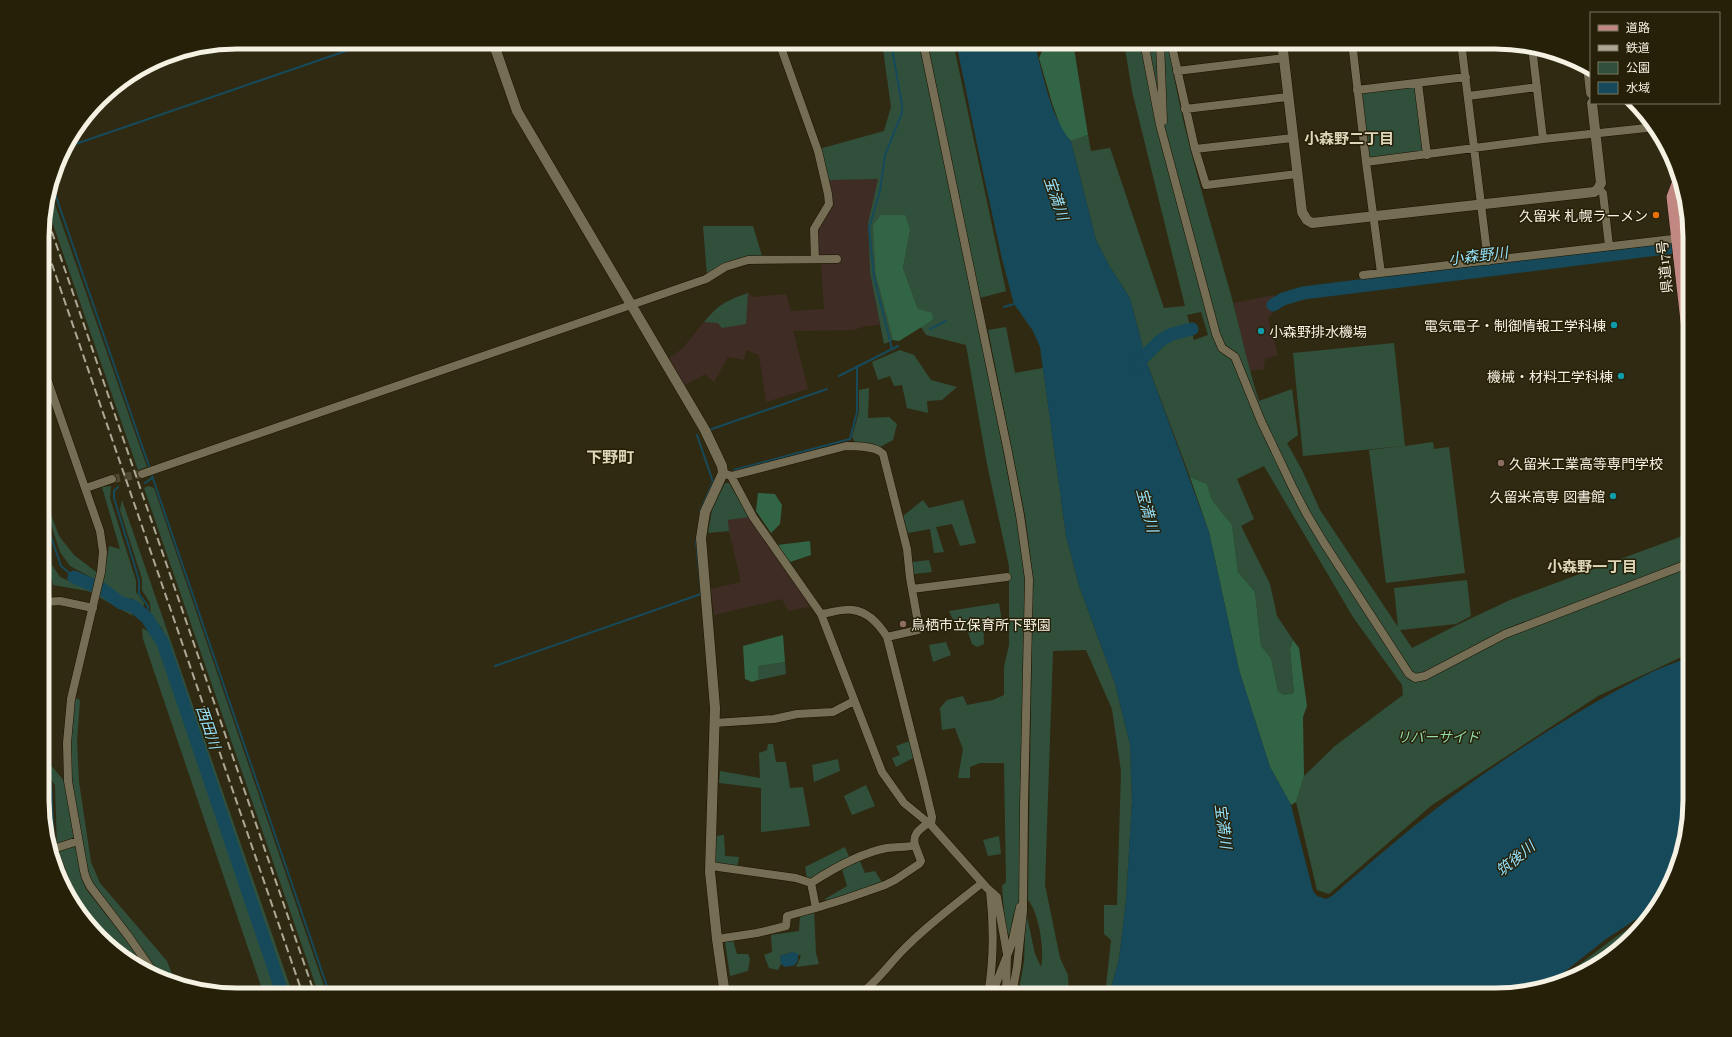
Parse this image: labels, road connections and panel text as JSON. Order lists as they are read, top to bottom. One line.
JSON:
{"streets":{"main road":["県道17号"]},"districts":["小森野二丁目","下野町","小森野一丁目"],"water":["宝満川","小森野川","西田川","筑後川"],"parks":["リバーサイド"],"places":["久留米 札幌ラーメン","電気電子・制御情報工学科棟","小森野排水機場","機械・材料工学科棟","久留米工業高等専門学校","久留米高専 図書館","鳥栖市立保育所下野園"],"legend":["道路","鉄道","公園","水域"]}
